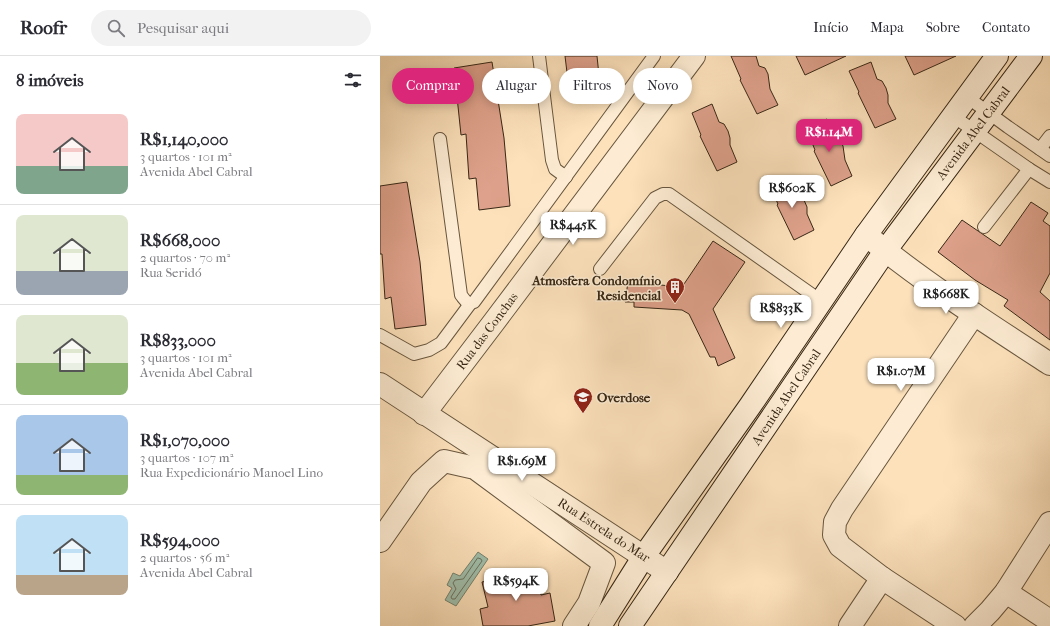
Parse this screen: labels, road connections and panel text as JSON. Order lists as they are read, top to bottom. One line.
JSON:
{"streets":{"street":["Avenida Abel Cabral","Rua das Conchas","Rua Estrela do Mar"]},"crossings":[["Avenida Abel Cabral","Rua Estrela do Mar"],["Rua das Conchas","Rua Estrela do Mar"]],"places":{"building":["Atmosfera Condomínio Residencial"],"school or university":["Overdose"]},"page":{"header":"Roofr","search":"Pesquisar aqui","nav":["Início","Mapa","Sobre","Contato"],"heading":"8 imóveis","chip":["Comprar","Alugar","Filtros","Novo"],"list":[{"name":"R$1,140,000","note":"3 quartos · 101 m² · Avenida Abel Cabral"},{"name":"R$668,000","note":"2 quartos · 70 m² · Rua Seridó"},{"name":"R$833,000","note":"3 quartos · 101 m² · Avenida Abel Cabral"},{"name":"R$1,070,000","note":"3 quartos · 107 m² · Rua Expedicionário Manoel Lino"},{"name":"R$594,000","note":"2 quartos · 56 m² · Avenida Abel Cabral"}],"price":["R$1.14M","R$602K","R$445K","R$668K","R$833K","R$1.07M","R$1.69M","R$594K"]}}
